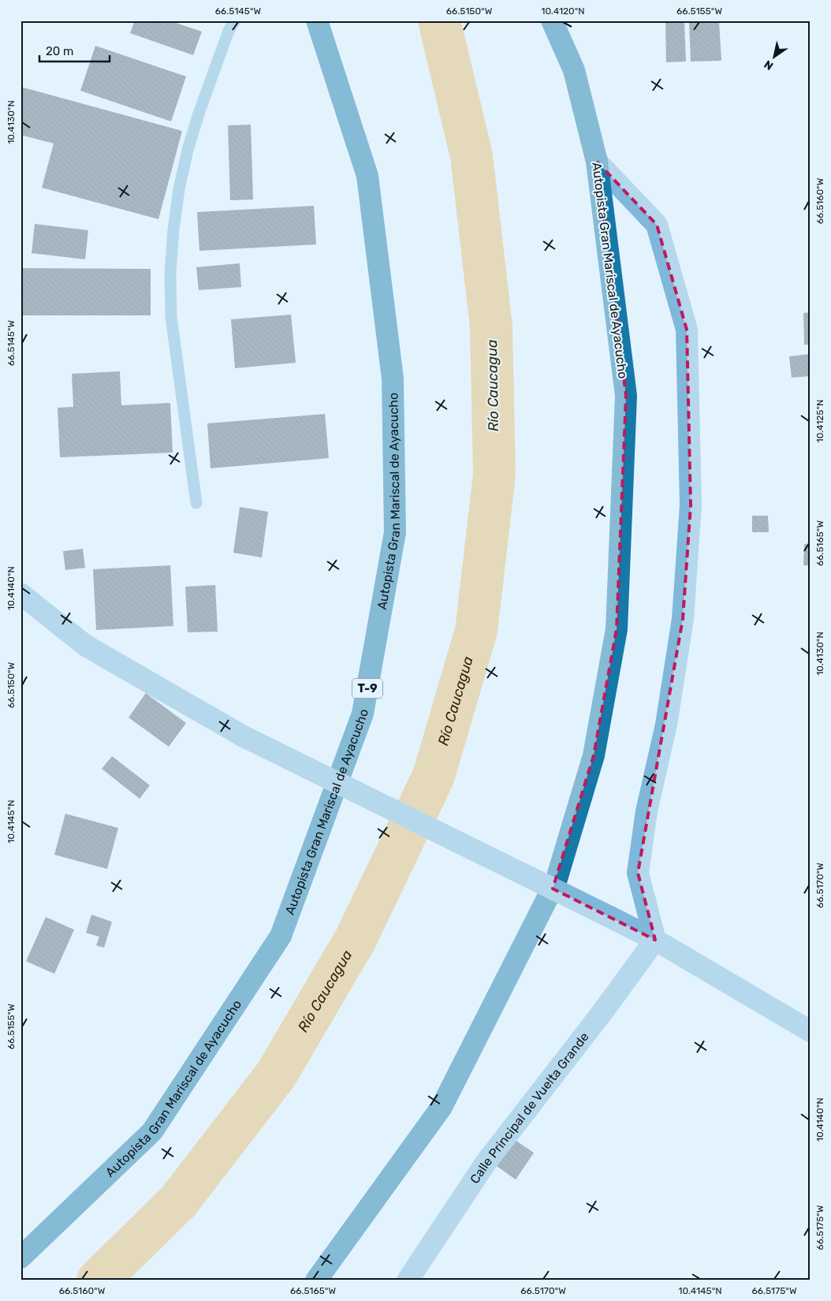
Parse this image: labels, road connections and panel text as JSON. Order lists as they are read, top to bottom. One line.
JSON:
{"streets":{"highway":["Autopista Gran Mariscal de Ayacucho","T-9"],"street":["Calle Principal de Vuelta Grande"]},"water":["Río Caucagua"],"scale_bar":"20 m","north":"bottom left","coordinates":["66.5145°W","66.5150°W","10.4120°N","66.5155°W","10.4130°N","66.5160°W","10.4125°N","66.5165°W","10.4140°N","10.4145°N","66.5170°W","66.5175°W"]}
